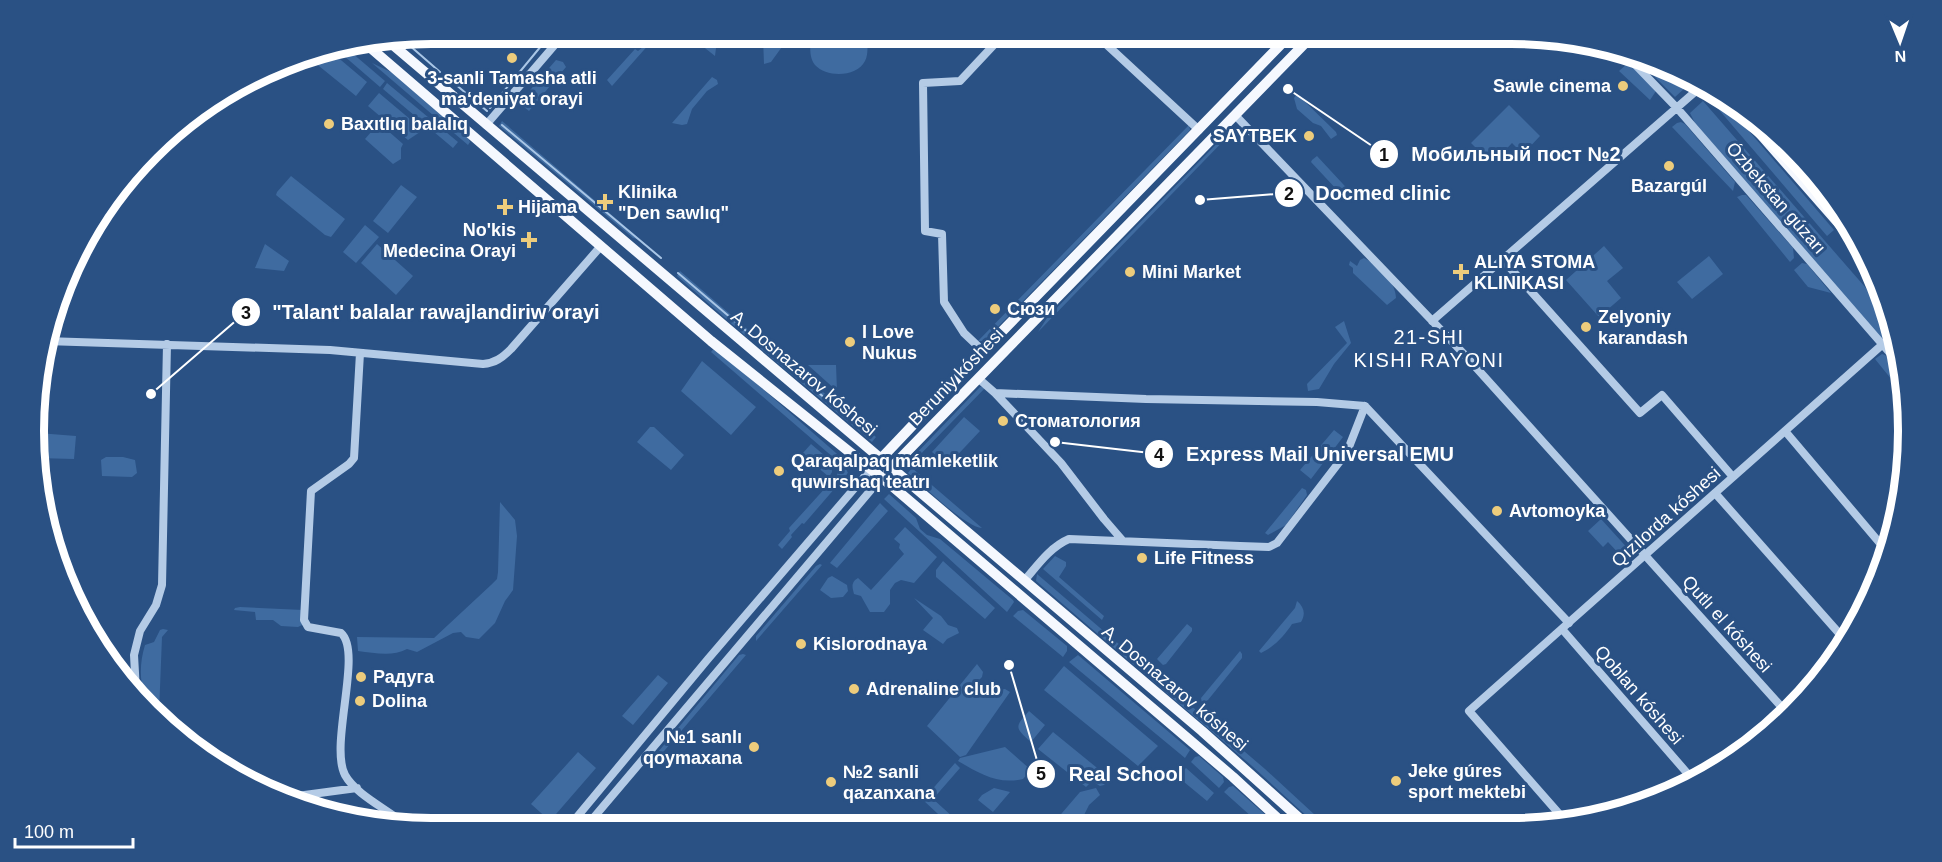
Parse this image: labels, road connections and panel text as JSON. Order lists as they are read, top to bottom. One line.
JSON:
{"streets":{"main road":["Ózbekstan gúzarı","A. Dosnazarov kóshesi","Beruniy kóshesi"],"street":["Qızılorda kóshesi","Qutlı el kóshesi","Qoblan kóshesi"]},"crossings":[["Ózbekstan gúzarı","Qızılorda kóshesi"],["A. Dosnazarov kóshesi","Beruniy kóshesi"],["Beruniy kóshesi","Qutlı el kóshesi"],["Qızılorda kóshesi","Qutlı el kóshesi"],["Qızılorda kóshesi","Qoblan kóshesi"]],"districts":["21-SHI KISHI RAYONI"],"places":{"other":["3-sanli Tamasha atli maʻdeniyat orayi","Sawle cinema","Мобильный пост №2","Baxıtlıq balalıq","SAYTBEK","Bazargúl","Docmed clinic","Mini Market","Сюзи","Zelyoniy karandash","I Love Nukus","\"Talant' balalar rawajlandiriw orayi","Стоматология","Express Mail Universal EMU","Qaraqalpaq mámleketlik quwırshaq teatrı","Avtomoyka","Life Fitness","Kislorodnaya","Real School","Радуга","Adrenaline club","Dolina","№1 sanlı qoymaxana","Jeke gúres sport mektebi","№2 sanli qazanxana"],"health":["Klinika \"Den sawlıq\"","Hijama","No'kis Medecina Orayi","ALIYA STOMA KLINIKASI"]},"scale_bar":"100 m","north":"bottom"}
